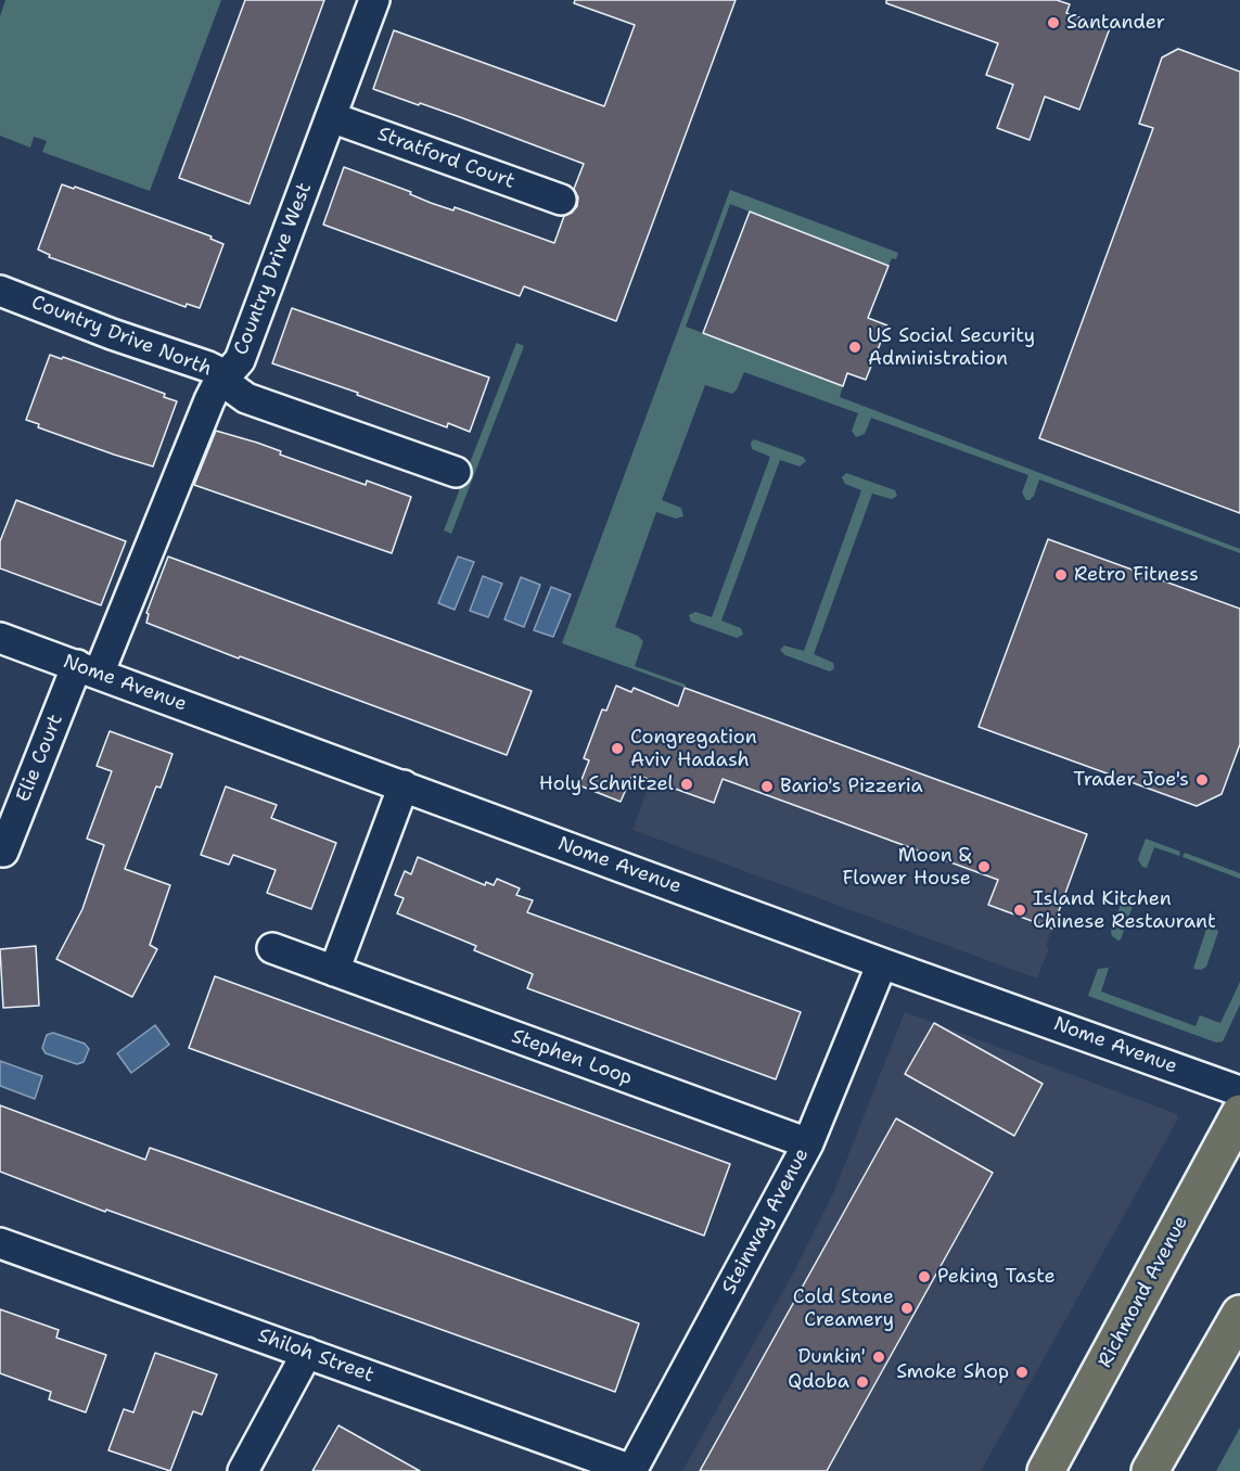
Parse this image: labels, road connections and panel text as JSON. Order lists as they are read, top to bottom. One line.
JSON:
{"streets":{"main road":["Richmond Avenue"],"street":["Stratford Court","Country Drive West","Country Drive North","Nome Avenue","Elie Court","Stephen Loop","Steinway Avenue","Shiloh Street"]},"crossings":[["Stratford Court","Country Drive West"],["Country Drive West","Country Drive North"],["Country Drive West","Nome Avenue"],["Country Drive West","Elie Court"],["Nome Avenue","Elie Court"],["Nome Avenue","Steinway Avenue"],["Stephen Loop","Steinway Avenue"],["Steinway Avenue","Shiloh Street"]],"places":["Santander","US Social Security Administration","Retro Fitness","Congregation Aviv Hadash","Trader Joe's","Holy Schnitzel","Bario's Pizzeria","Moon & Flower House","Island Kitchen Chinese Restaurant","Peking Taste","Cold Stone Creamery","Dunkin'","Smoke Shop","Qdoba"]}
